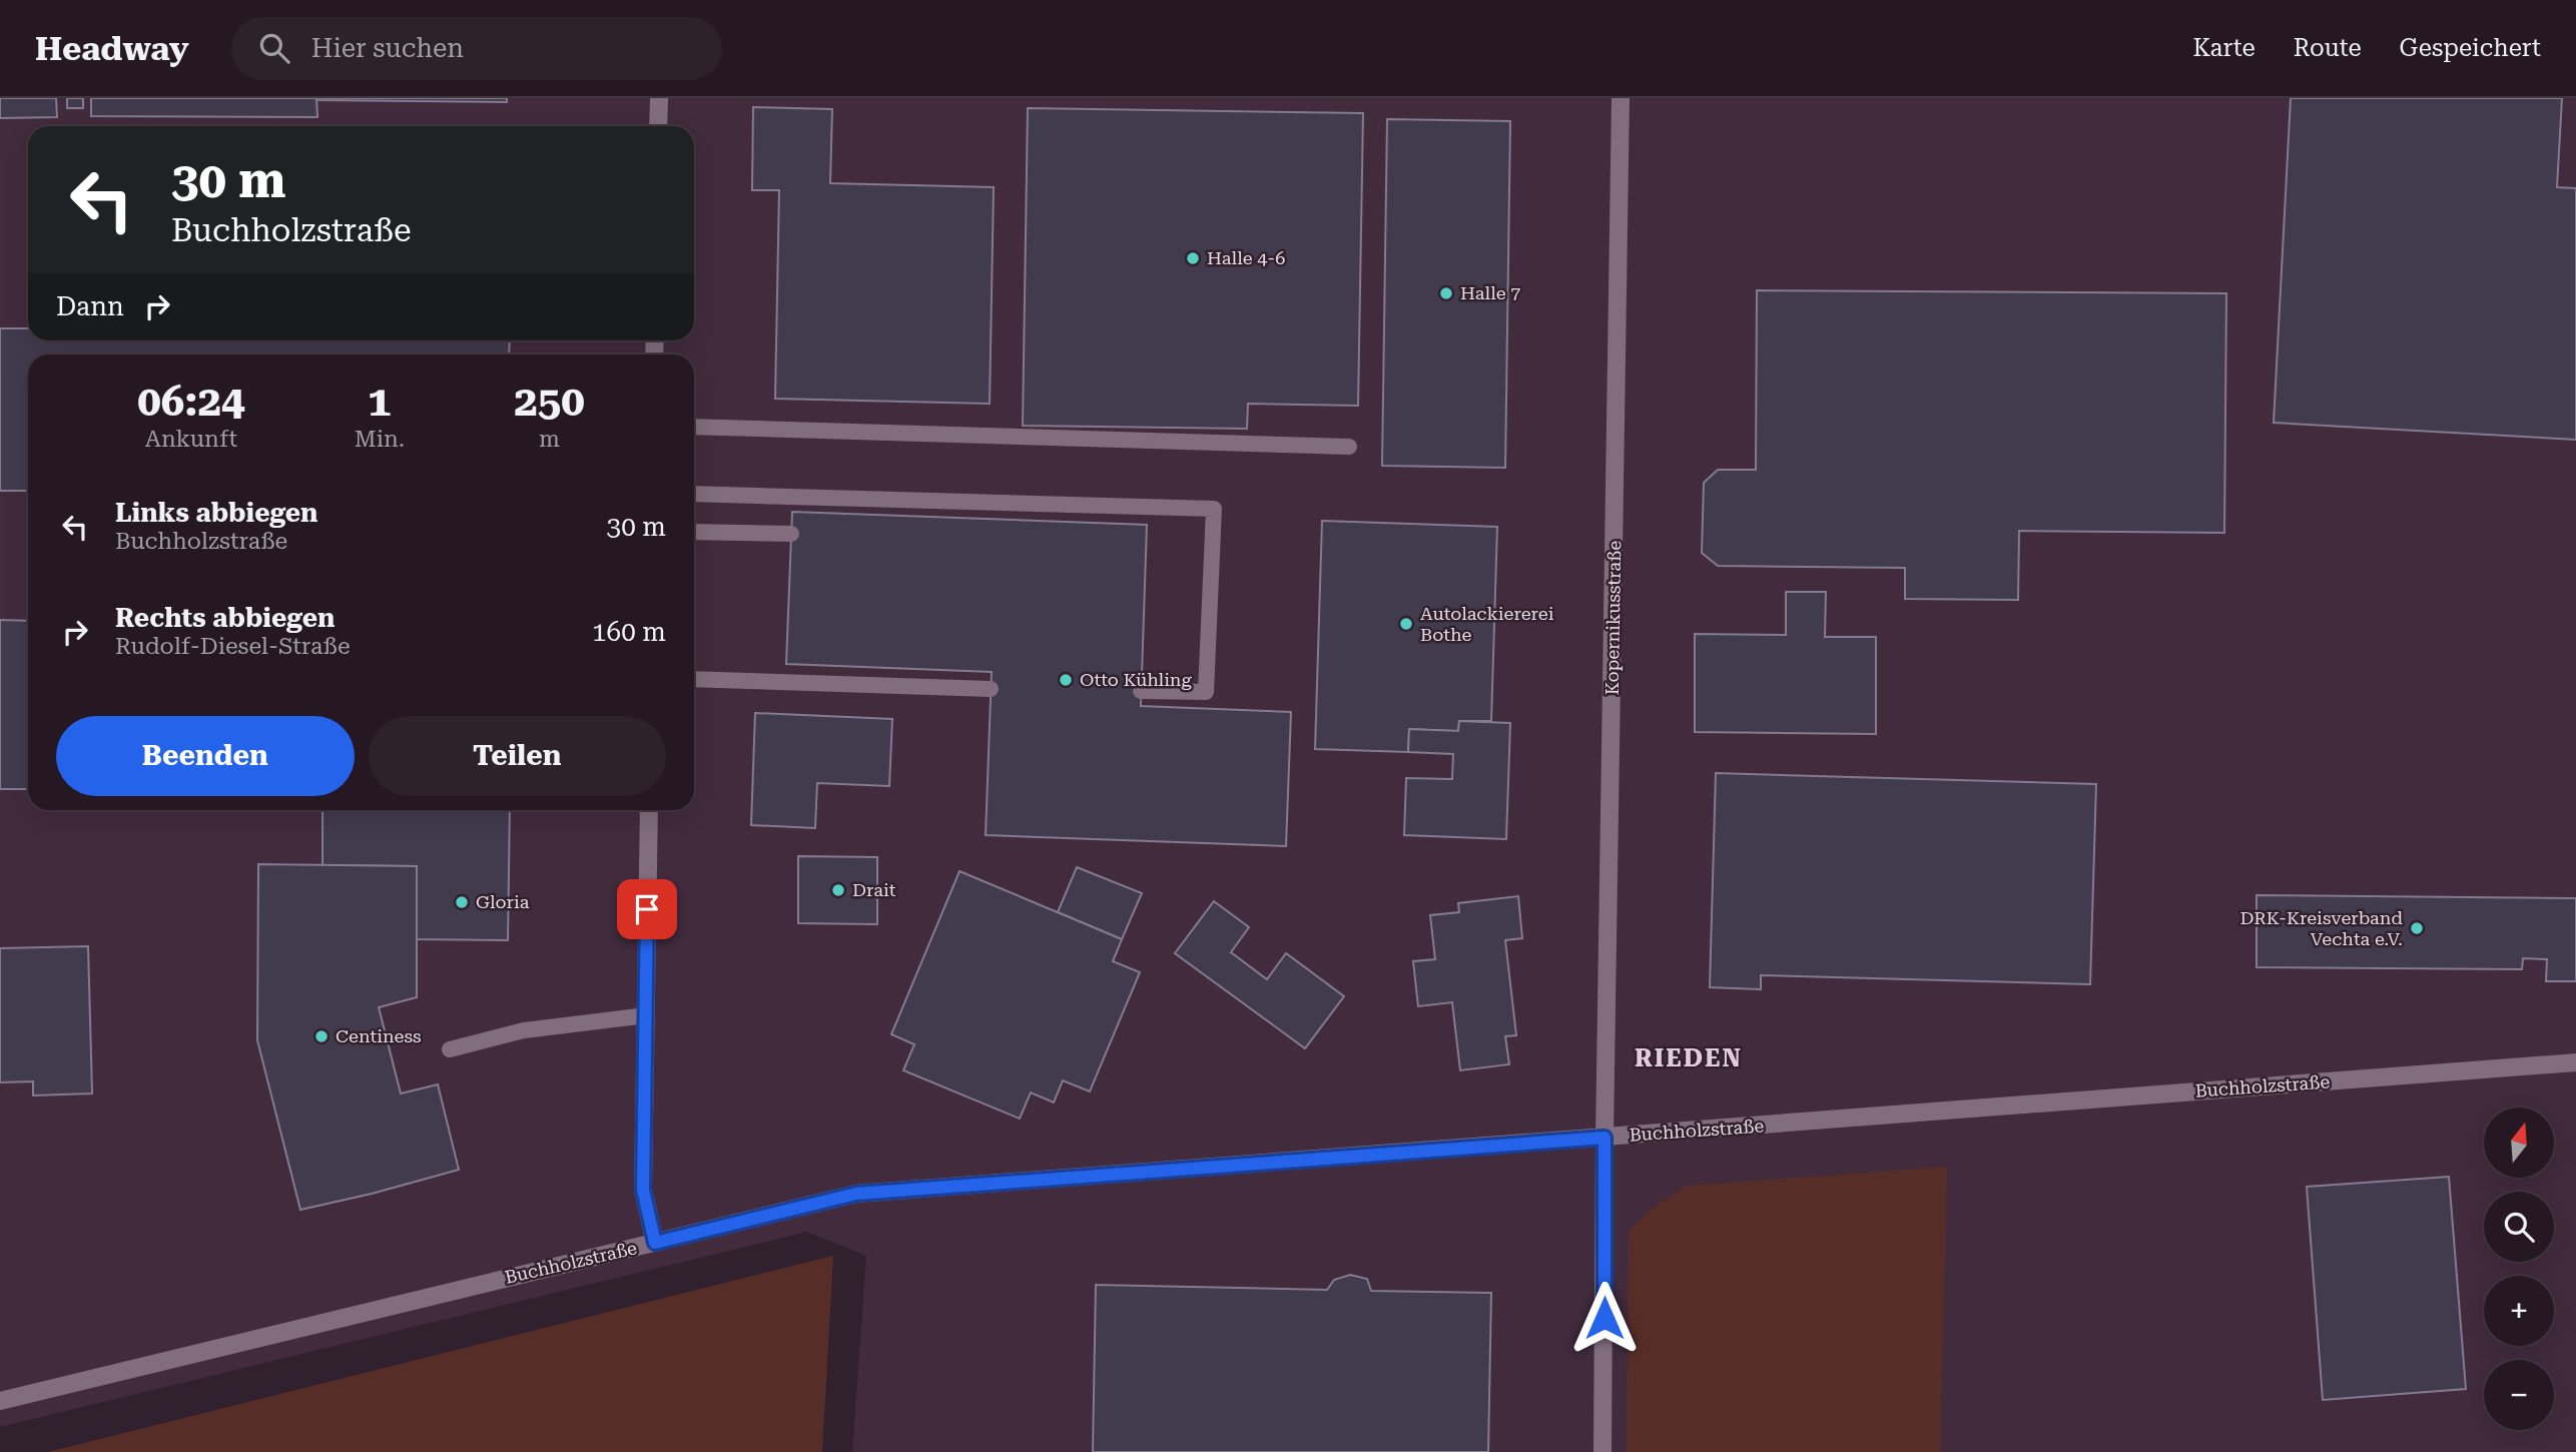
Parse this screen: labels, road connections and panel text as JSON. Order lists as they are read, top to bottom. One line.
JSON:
{"streets":{"street":["Kopernikusstraße","Buchholzstraße"]},"crossings":[["Kopernikusstraße","Buchholzstraße"]],"districts":["RIEDEN"],"places":["Halle 4-6","Halle 7","Autolackiererei Bothe","Otto Kühling","Drait","Gloria","DRK-Kreisverband Vechta e.V.","Centiness"],"north":"top","page":{"header":"Headway","search":"Hier suchen","nav":["Karte","Route","Gespeichert"],"turn":["30 m","Buchholzstraße"],"then":"Dann","eta":["06:24","Ankunft","1","Min.","250","m"],"list":[{"name":"Links abbiegen","note":"Buchholzstraße","value":"30 m"},{"name":"Rechts abbiegen","note":"Rudolf-Diesel-Straße","value":"160 m"}],"buttons":["Beenden","Teilen"],"map_buttons":["+","−"]}}
